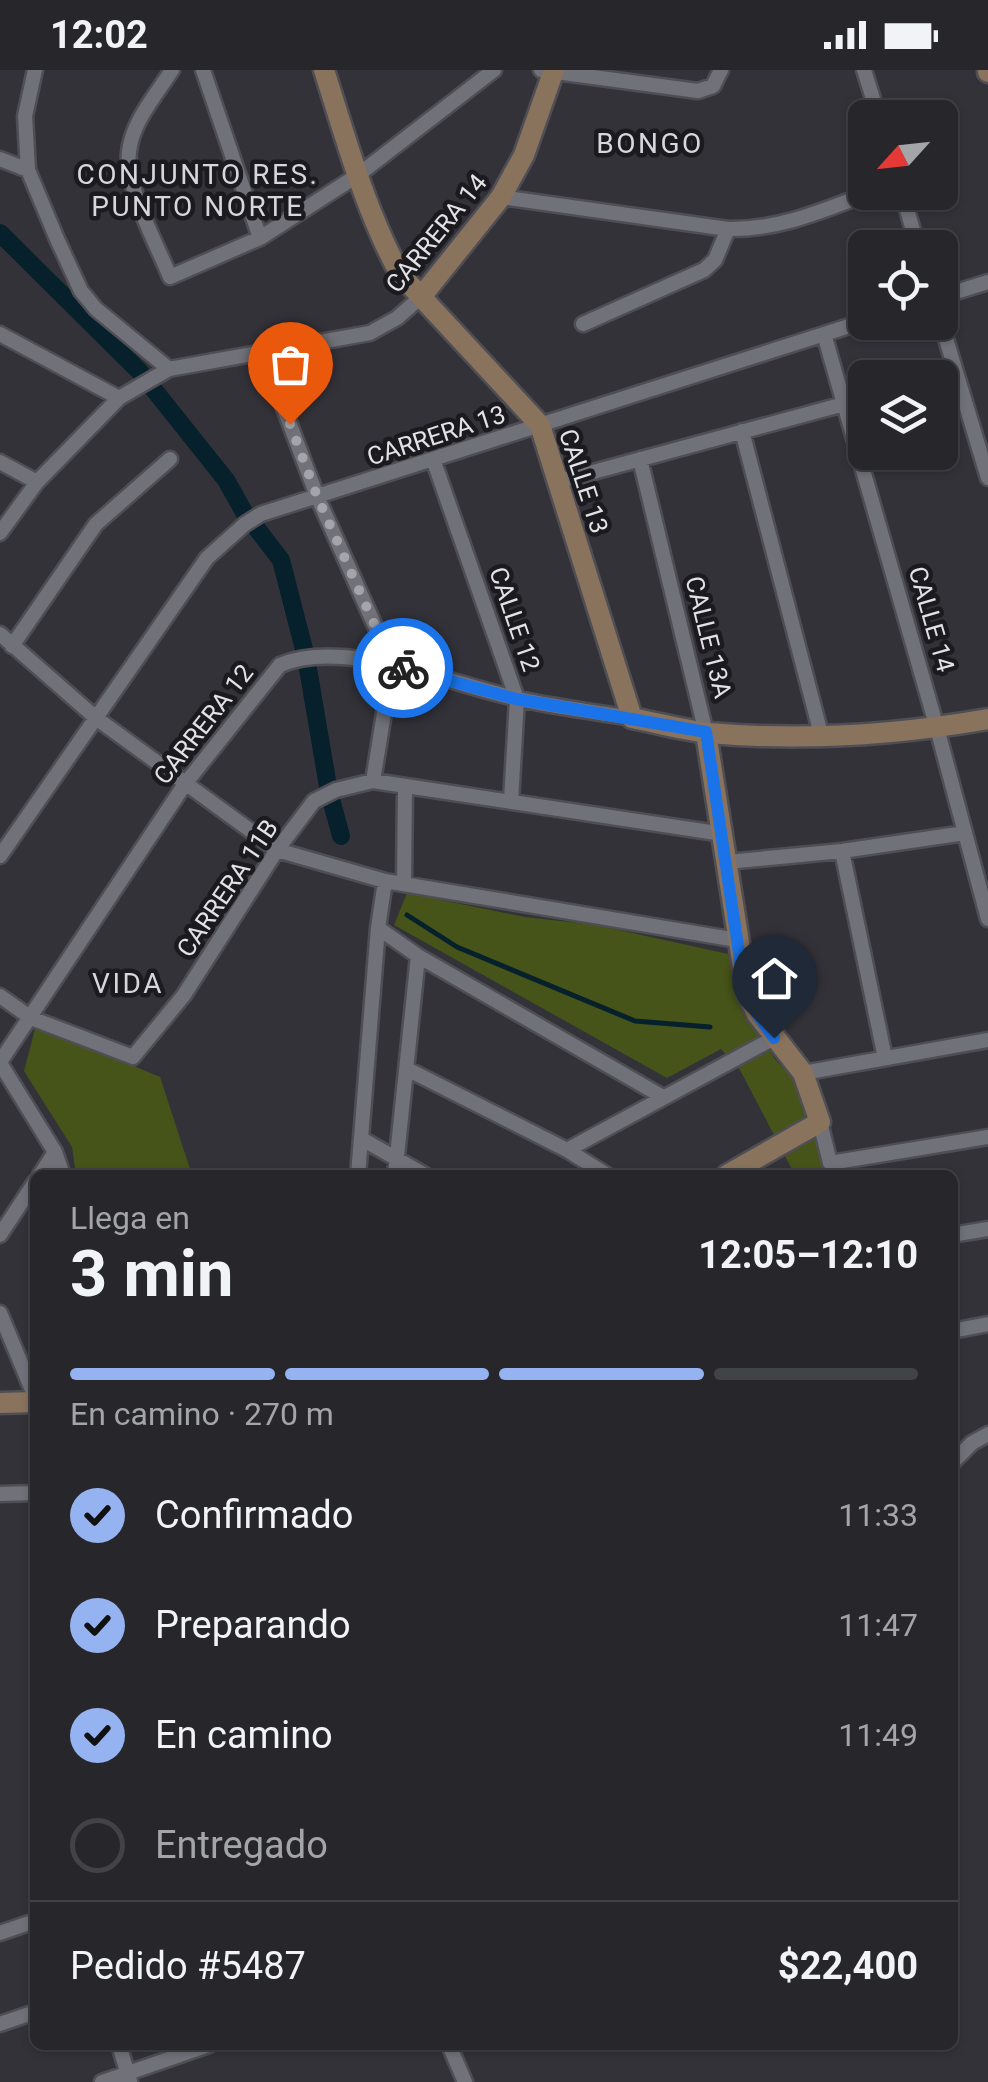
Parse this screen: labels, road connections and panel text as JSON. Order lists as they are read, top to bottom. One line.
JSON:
{"streets":{"street":["CARRERA 14","CARRERA 13","CALLE 13","CALLE 12","CALLE 14","CALLE 13A","CARRERA 12","CARRERA 11B"]},"crossings":[["CARRERA 14","CALLE 13"],["CARRERA 13","CALLE 13"],["CARRERA 13","CALLE 12"],["CARRERA 13","CALLE 14"],["CALLE 13","CARRERA 12"],["CALLE 12","CARRERA 12"],["CALLE 12","CARRERA 11B"],["CALLE 14","CARRERA 12"],["CALLE 13A","CARRERA 12"],["CALLE 13A","CARRERA 11B"],["CARRERA 12","CARRERA 11B"]],"districts":["BONGO","CONJUNTO RES. PUNTO NORTE","VIDA"],"north":"bottom left","page":{"status":"12:02","heading":["3 min","Llega en","12:05–12:10"],"panel":["Pedido #5487","$22,400"],"bar":"En camino · 270 m","list":[["Confirmado","11:33"],["Preparando","11:47"],["En camino","11:49"],"Entregado"]}}
